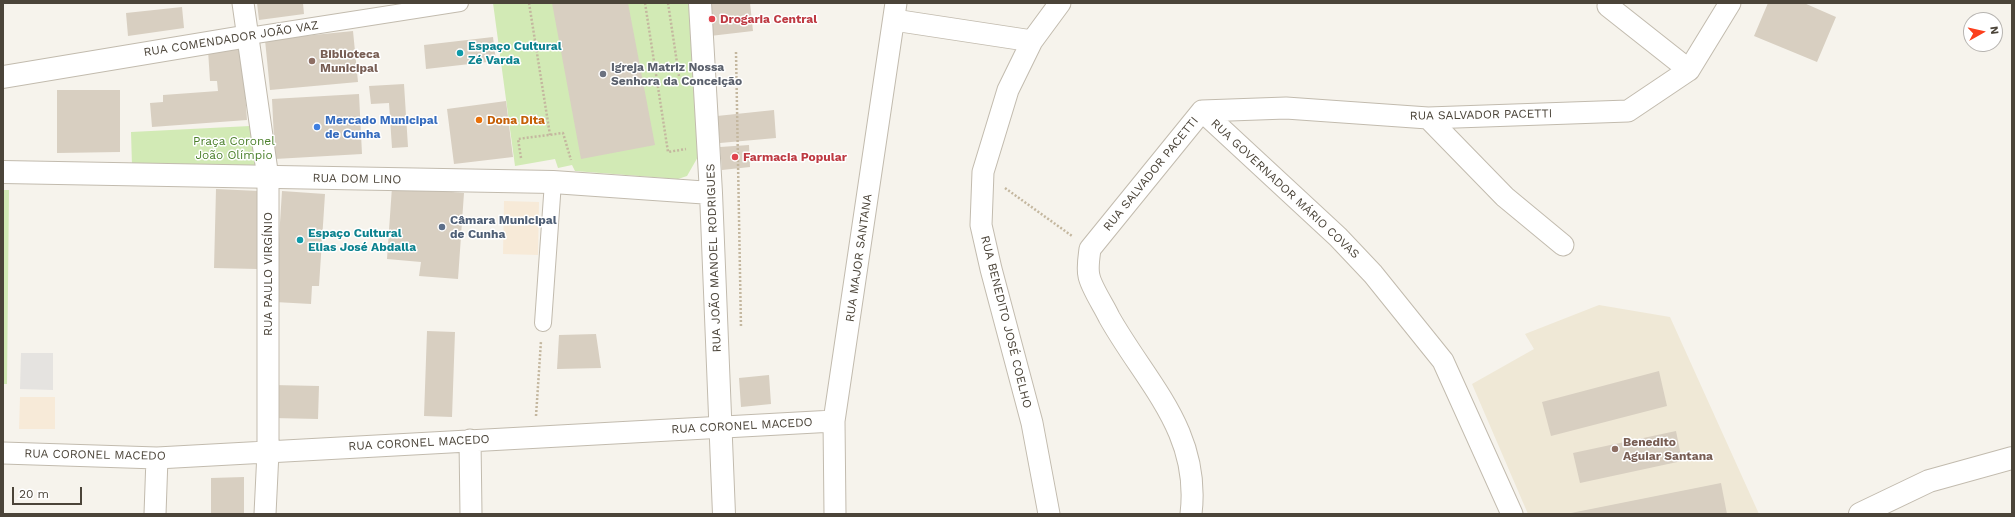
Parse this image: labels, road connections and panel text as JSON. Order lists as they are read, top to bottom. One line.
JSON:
{"streets":{"street":["RUA COMENDADOR JOÃO VAZ","RUA SALVADOR PACETTI","RUA DOM LINO","RUA GOVERNADOR MÁRIO COVAS","RUA JOÃO MANOEL RODRIGUES","RUA MAJOR SANTANA","RUA PAULO VIRGÍNIO","RUA BENEDITO JOSÉ COELHO","RUA CORONEL MACEDO"]},"crossings":[["RUA COMENDADOR JOÃO VAZ","RUA PAULO VIRGÍNIO"],["RUA SALVADOR PACETTI","RUA GOVERNADOR MÁRIO COVAS"],["RUA DOM LINO","RUA JOÃO MANOEL RODRIGUES"],["RUA DOM LINO","RUA PAULO VIRGÍNIO"],["RUA JOÃO MANOEL RODRIGUES","RUA CORONEL MACEDO"],["RUA MAJOR SANTANA","RUA CORONEL MACEDO"],["RUA PAULO VIRGÍNIO","RUA CORONEL MACEDO"]],"parks":["Praça Coronel João Olímpio"],"places":["Drogaria Central","Espaço Cultural Zé Varda","Biblioteca Municipal","Igreja Matriz Nossa Senhora da Conceição","Dona Dita","Mercado Municipal de Cunha","Farmacia Popular","Câmara Municipal de Cunha","Espaço Cultural Elias José Abdalla","Benedito Aguiar Santana"],"scale_bar":"20 m","north":"right"}
